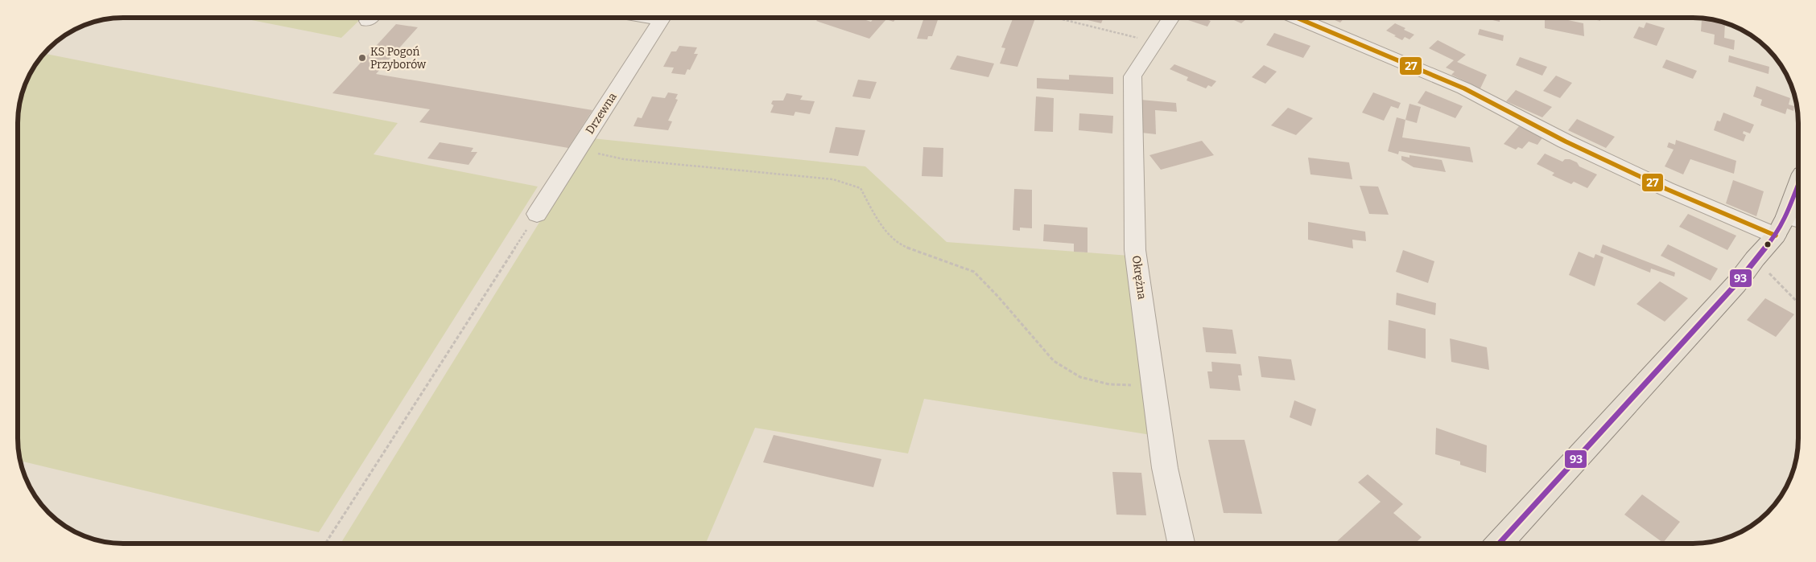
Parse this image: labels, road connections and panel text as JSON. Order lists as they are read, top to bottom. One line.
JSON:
{"streets":{"street":["Drzewna","Okrężna"]},"places":["KS Pogoń Przyborów"],"lines":["transit line 27","transit line 93"]}
